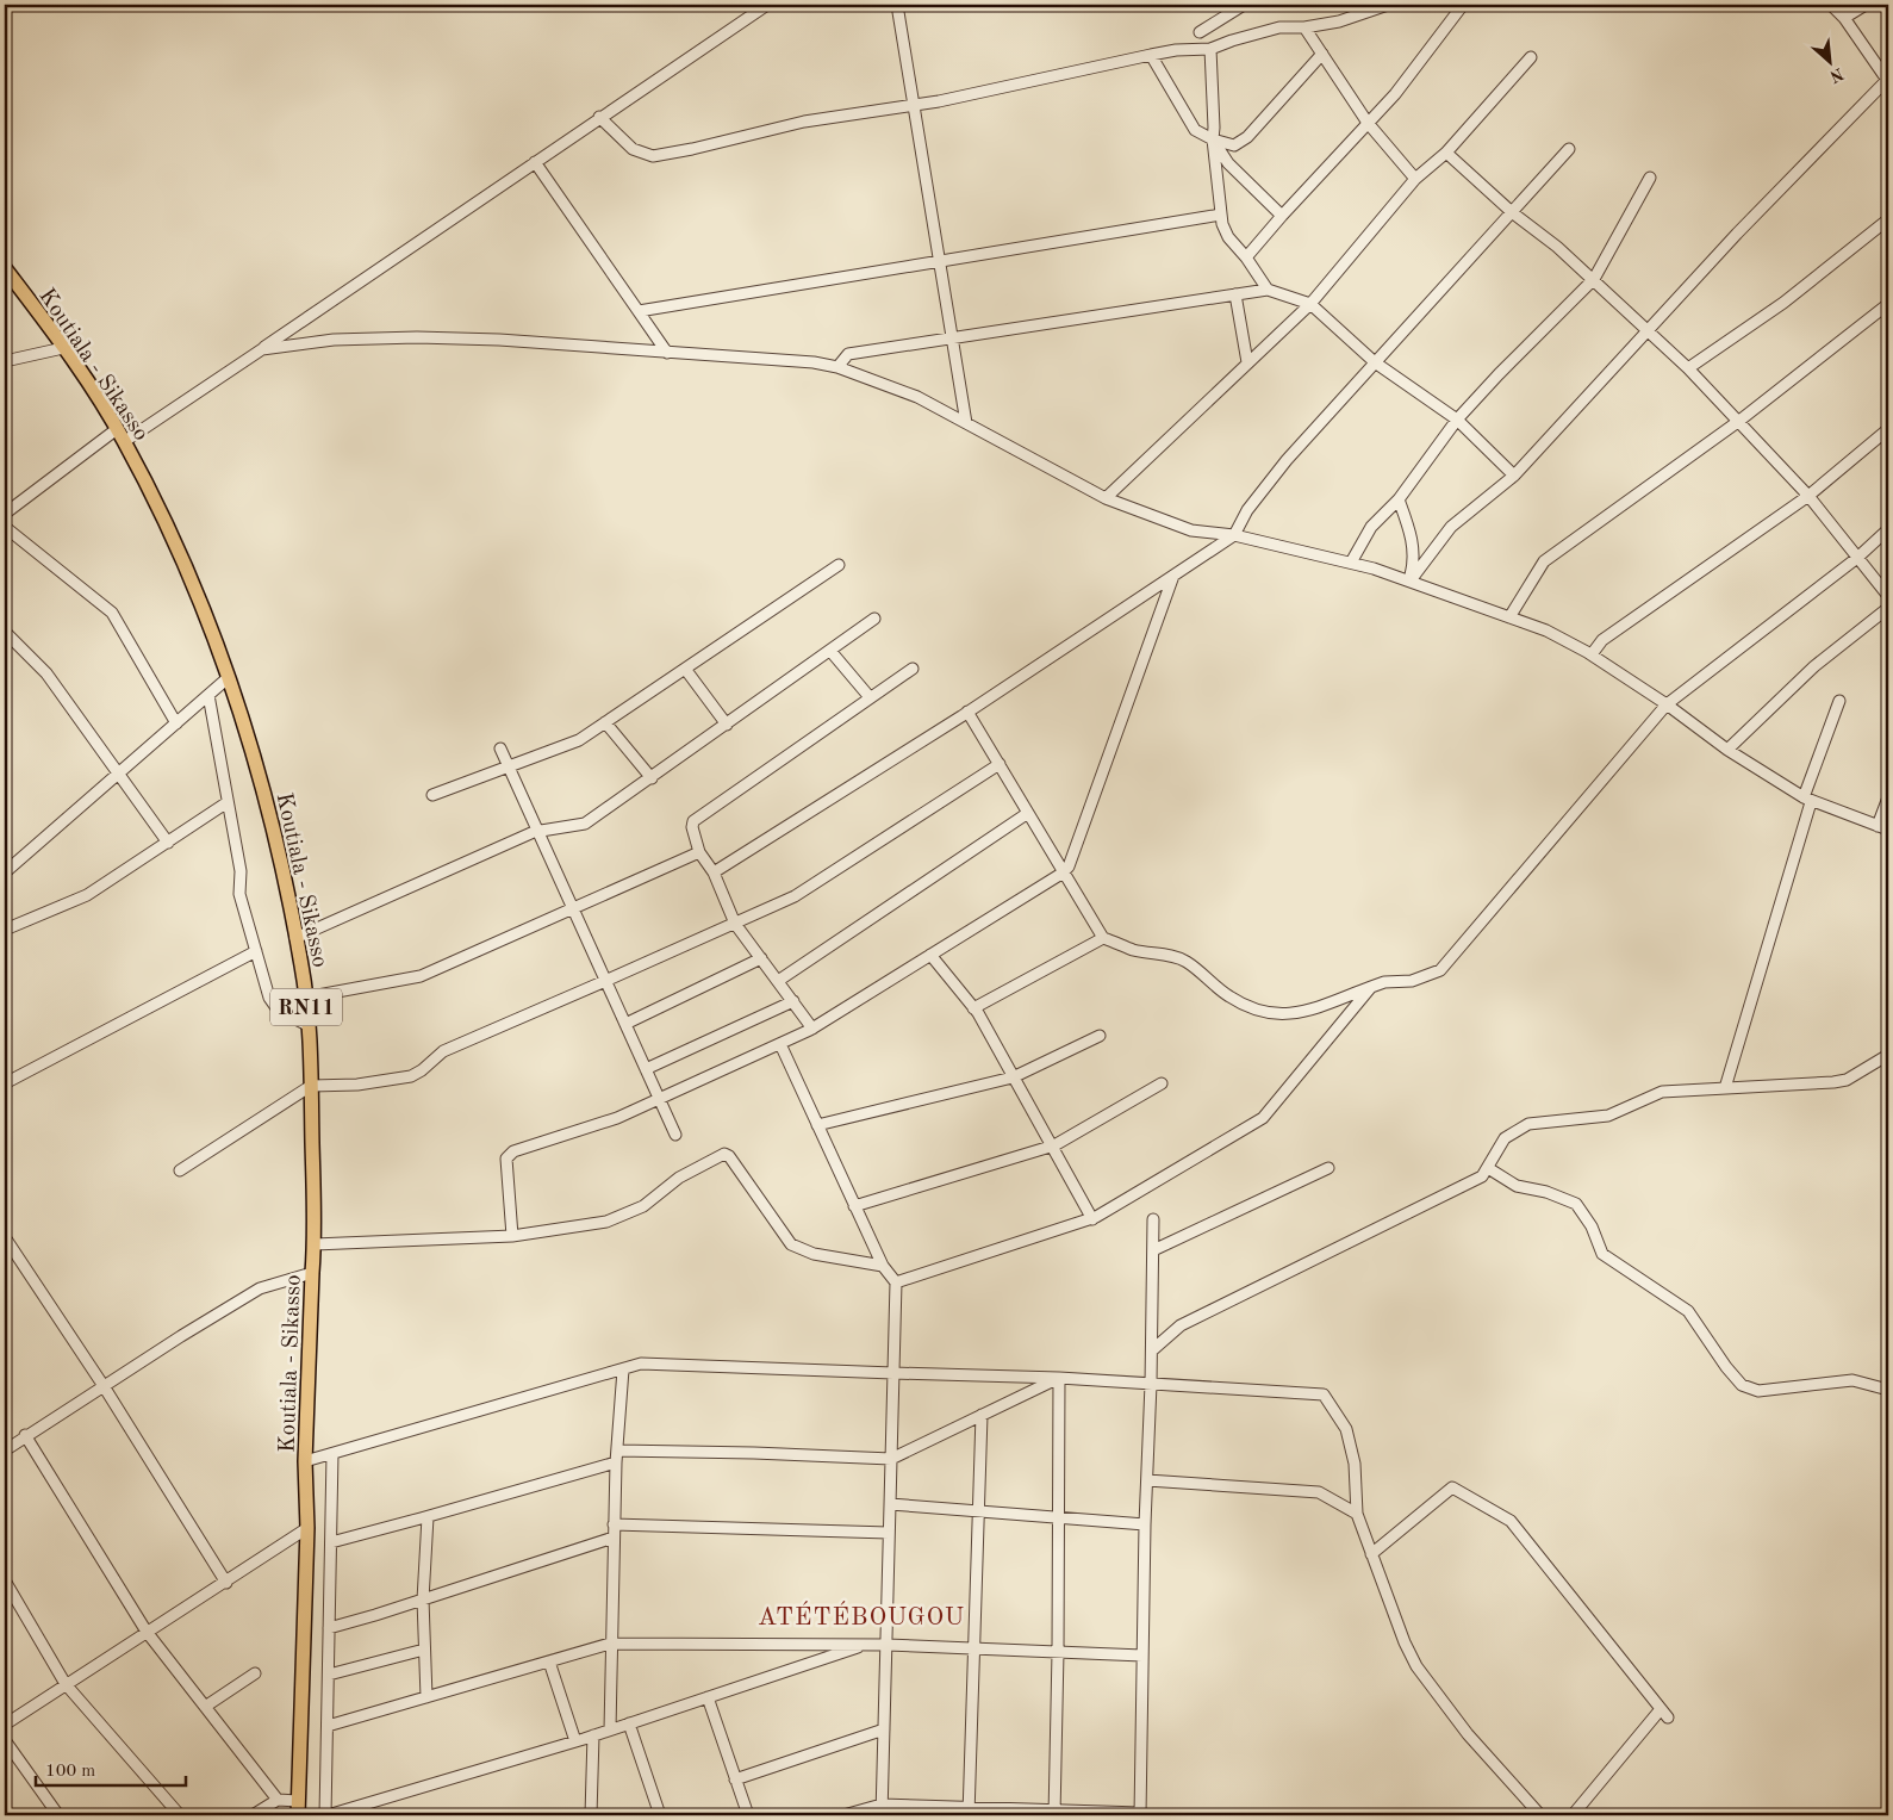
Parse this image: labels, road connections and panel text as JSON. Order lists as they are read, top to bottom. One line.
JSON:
{"streets":{"main road":["Koutiala - Sikasso","RN11"]},"districts":["ATÉTÉBOUGOU"],"scale_bar":"100 m","north":"bottom right"}
